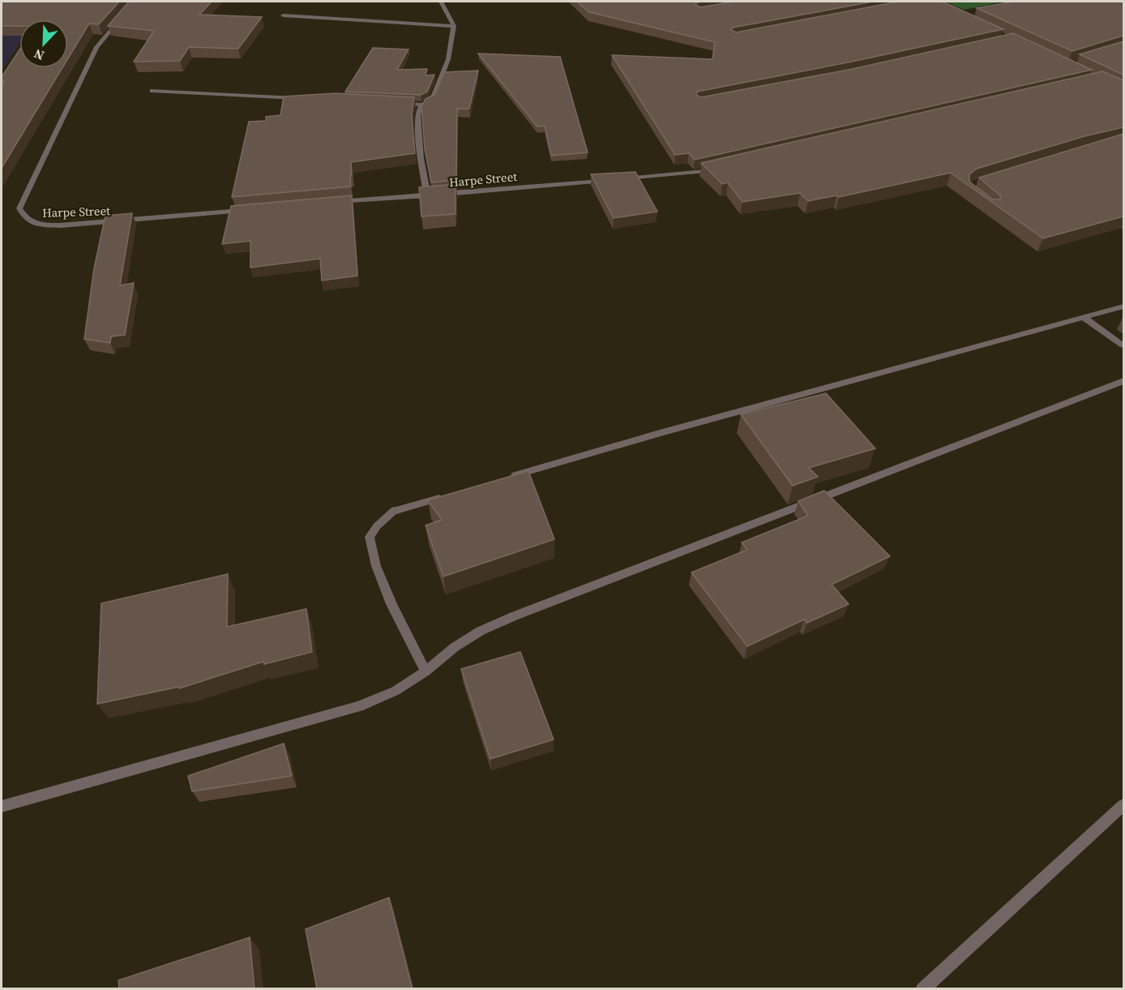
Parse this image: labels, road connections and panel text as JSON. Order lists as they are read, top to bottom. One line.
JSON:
{"streets":{"street":["Harpe Street"]},"north":"bottom left"}
